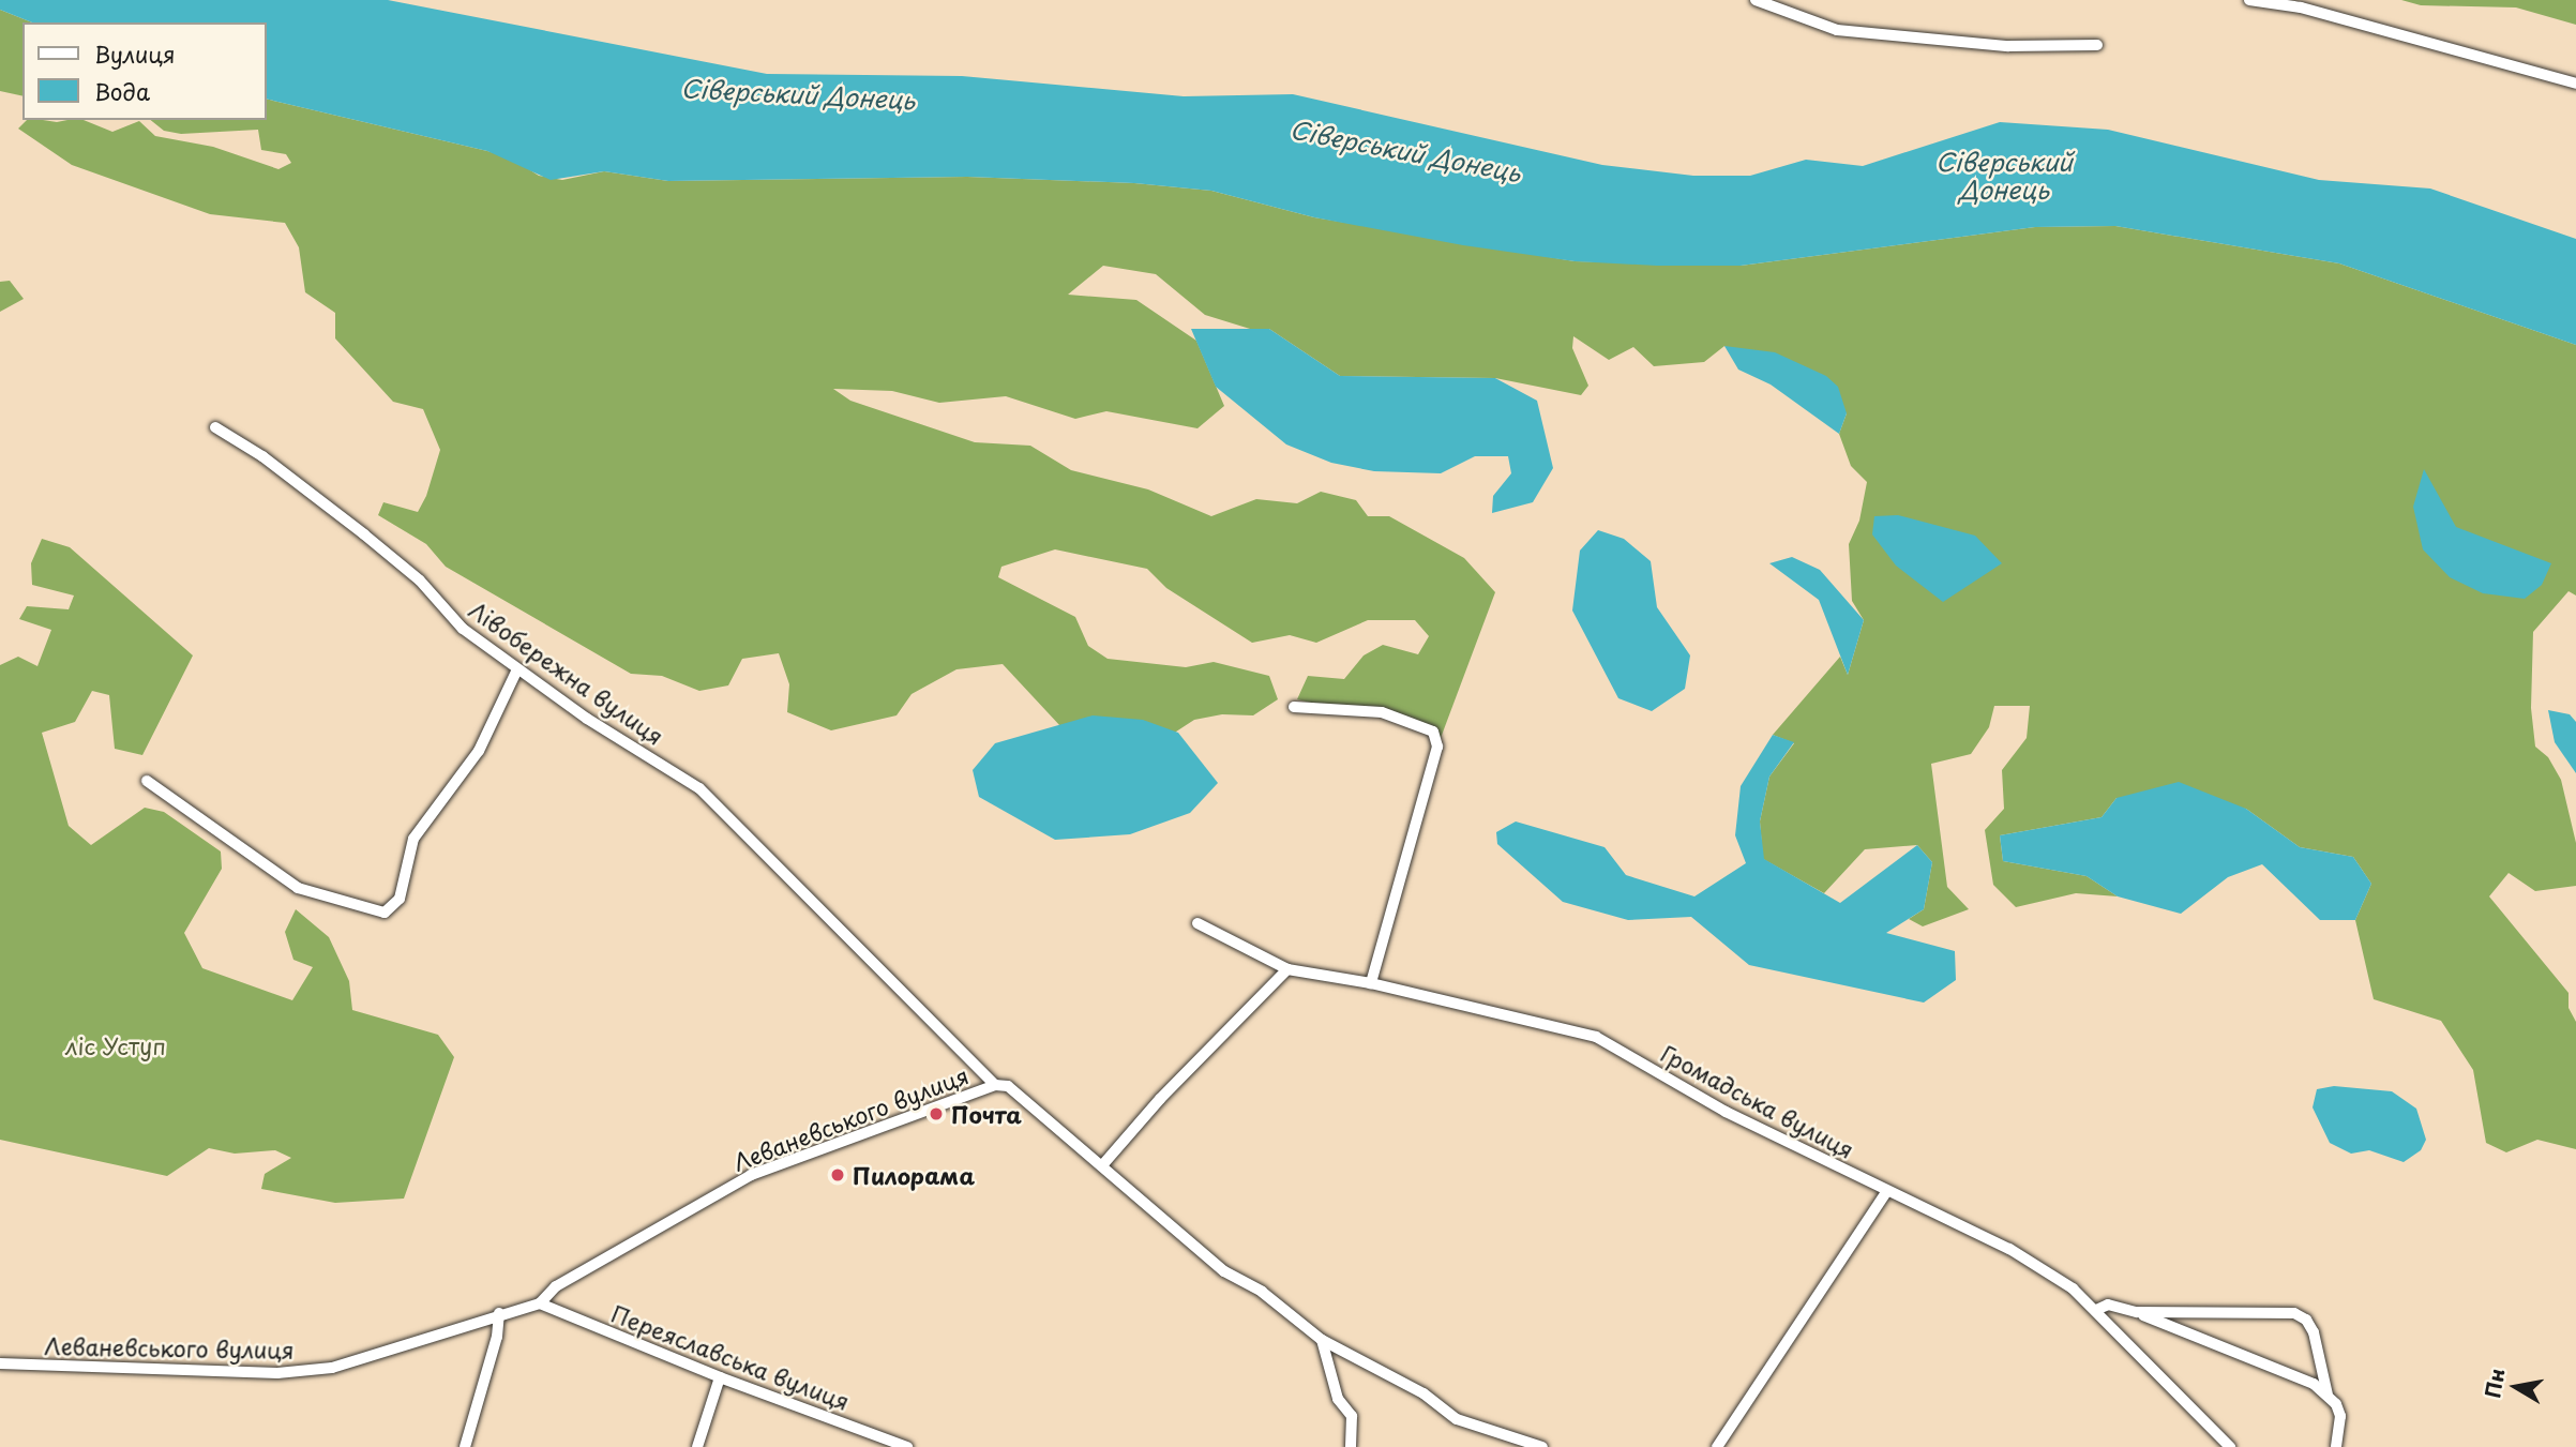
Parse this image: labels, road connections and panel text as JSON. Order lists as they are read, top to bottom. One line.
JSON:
{"streets":{"street":["Лівобережна вулиця","Громадська вулиця","Леваневського вулиця","Переяславська вулиця"]},"crossings":[["Лівобережна вулиця","Леваневського вулиця"],["Леваневського вулиця","Переяславська вулиця"]],"water":["Сіверський Донець"],"parks":["ліс Уступ"],"places":["Почта","Пилорама"],"legend":["Вулиця","Вода"],"north":"left"}
